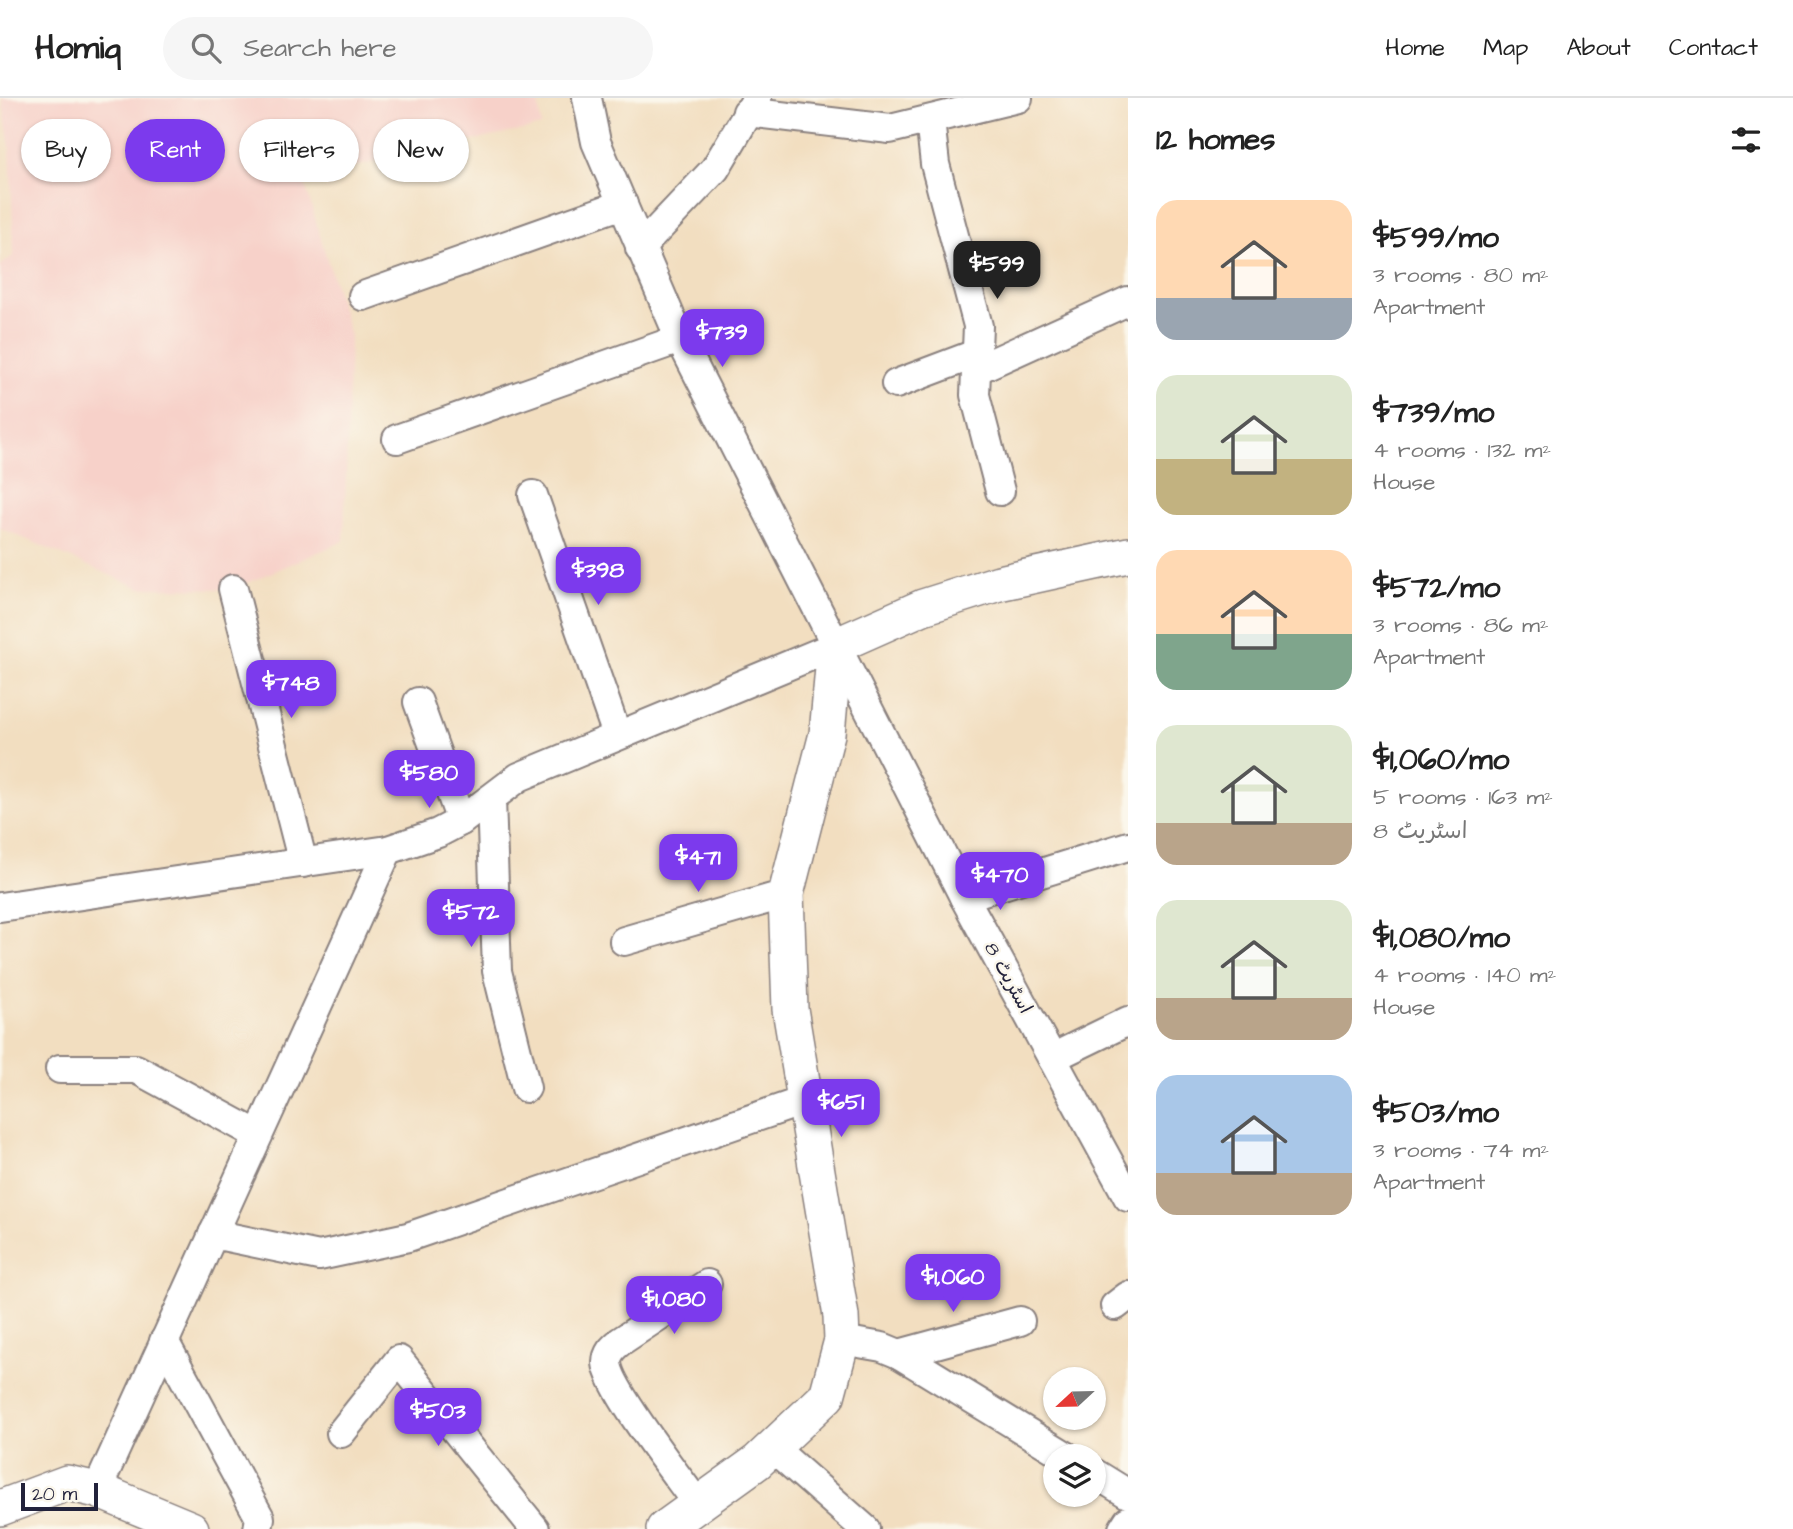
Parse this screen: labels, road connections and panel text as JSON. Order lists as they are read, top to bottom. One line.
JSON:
{"streets":{"street":["اسٹریٹ 8"]},"scale_bar":"20 m","north":"left","page":{"header":"Homiq","search":"Search here","nav":["Home","Map","About","Contact"],"heading":"12 homes","chip":["Buy","Rent","Filters","New"],"list":[{"name":"$599/mo","note":"3 rooms · 80 m² · Apartment"},{"name":"$739/mo","note":"4 rooms · 132 m² · House"},{"name":"$572/mo","note":"3 rooms · 86 m² · Apartment"},{"name":"$1,060/mo","note":"5 rooms · 163 m² · اسٹریٹ 8"},{"name":"$1,080/mo","note":"4 rooms · 140 m² · House"},{"name":"$503/mo","note":"3 rooms · 74 m² · Apartment"}],"price":["$599","$739","$398","$748","$580","$471","$470","$572","$651","$1,060","$1,080","$503"],"scale":"20 m"}}
